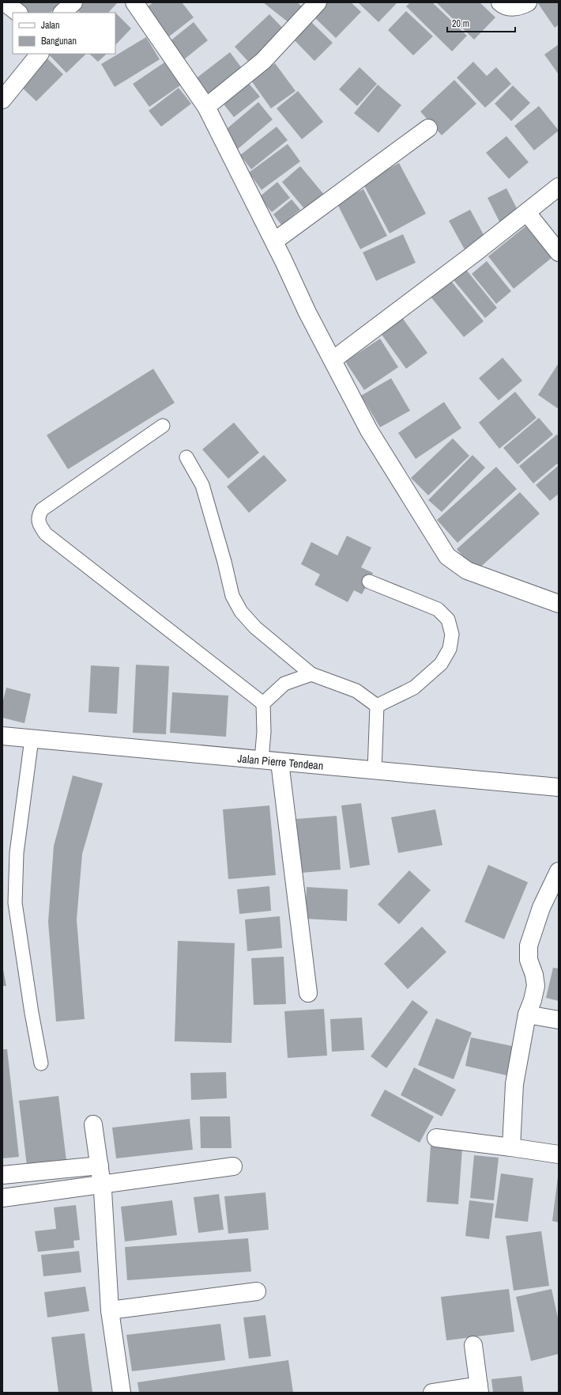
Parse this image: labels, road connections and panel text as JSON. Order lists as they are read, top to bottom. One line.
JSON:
{"streets":{"street":["Jalan Pierre Tendean"]},"legend":["Jalan","Bangunan"],"scale_bar":"20 m"}
